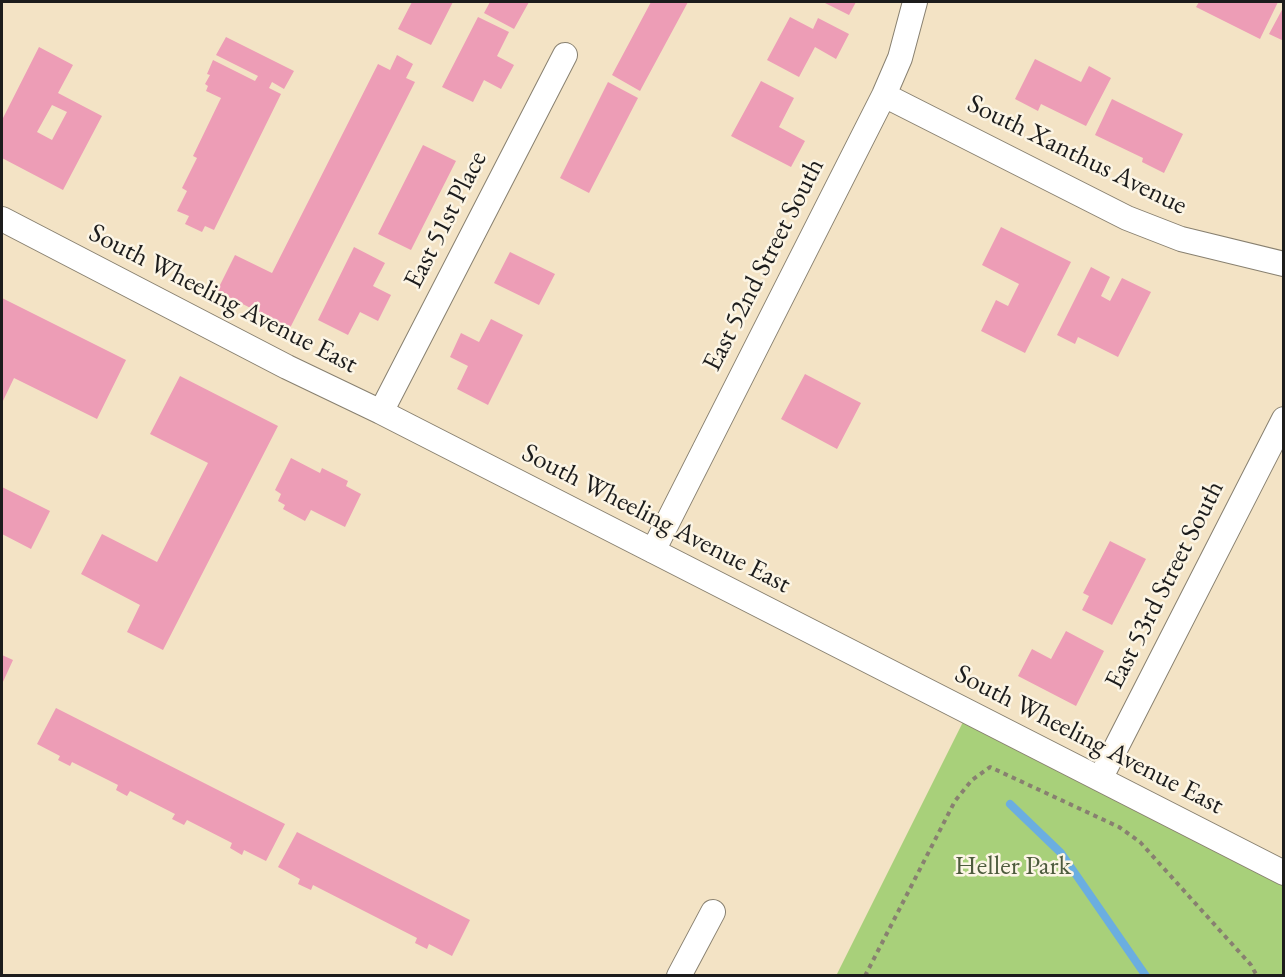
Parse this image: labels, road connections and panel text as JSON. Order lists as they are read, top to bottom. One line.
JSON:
{"streets":{"street":["South Xanthus Avenue","East 51st Place","East 52nd Street South","South Wheeling Avenue East","East 53rd Street South"]},"crossings":[["South Xanthus Avenue","East 52nd Street South"],["East 51st Place","South Wheeling Avenue East"],["East 52nd Street South","South Wheeling Avenue East"],["South Wheeling Avenue East","East 53rd Street South"]],"parks":["Heller Park"]}
